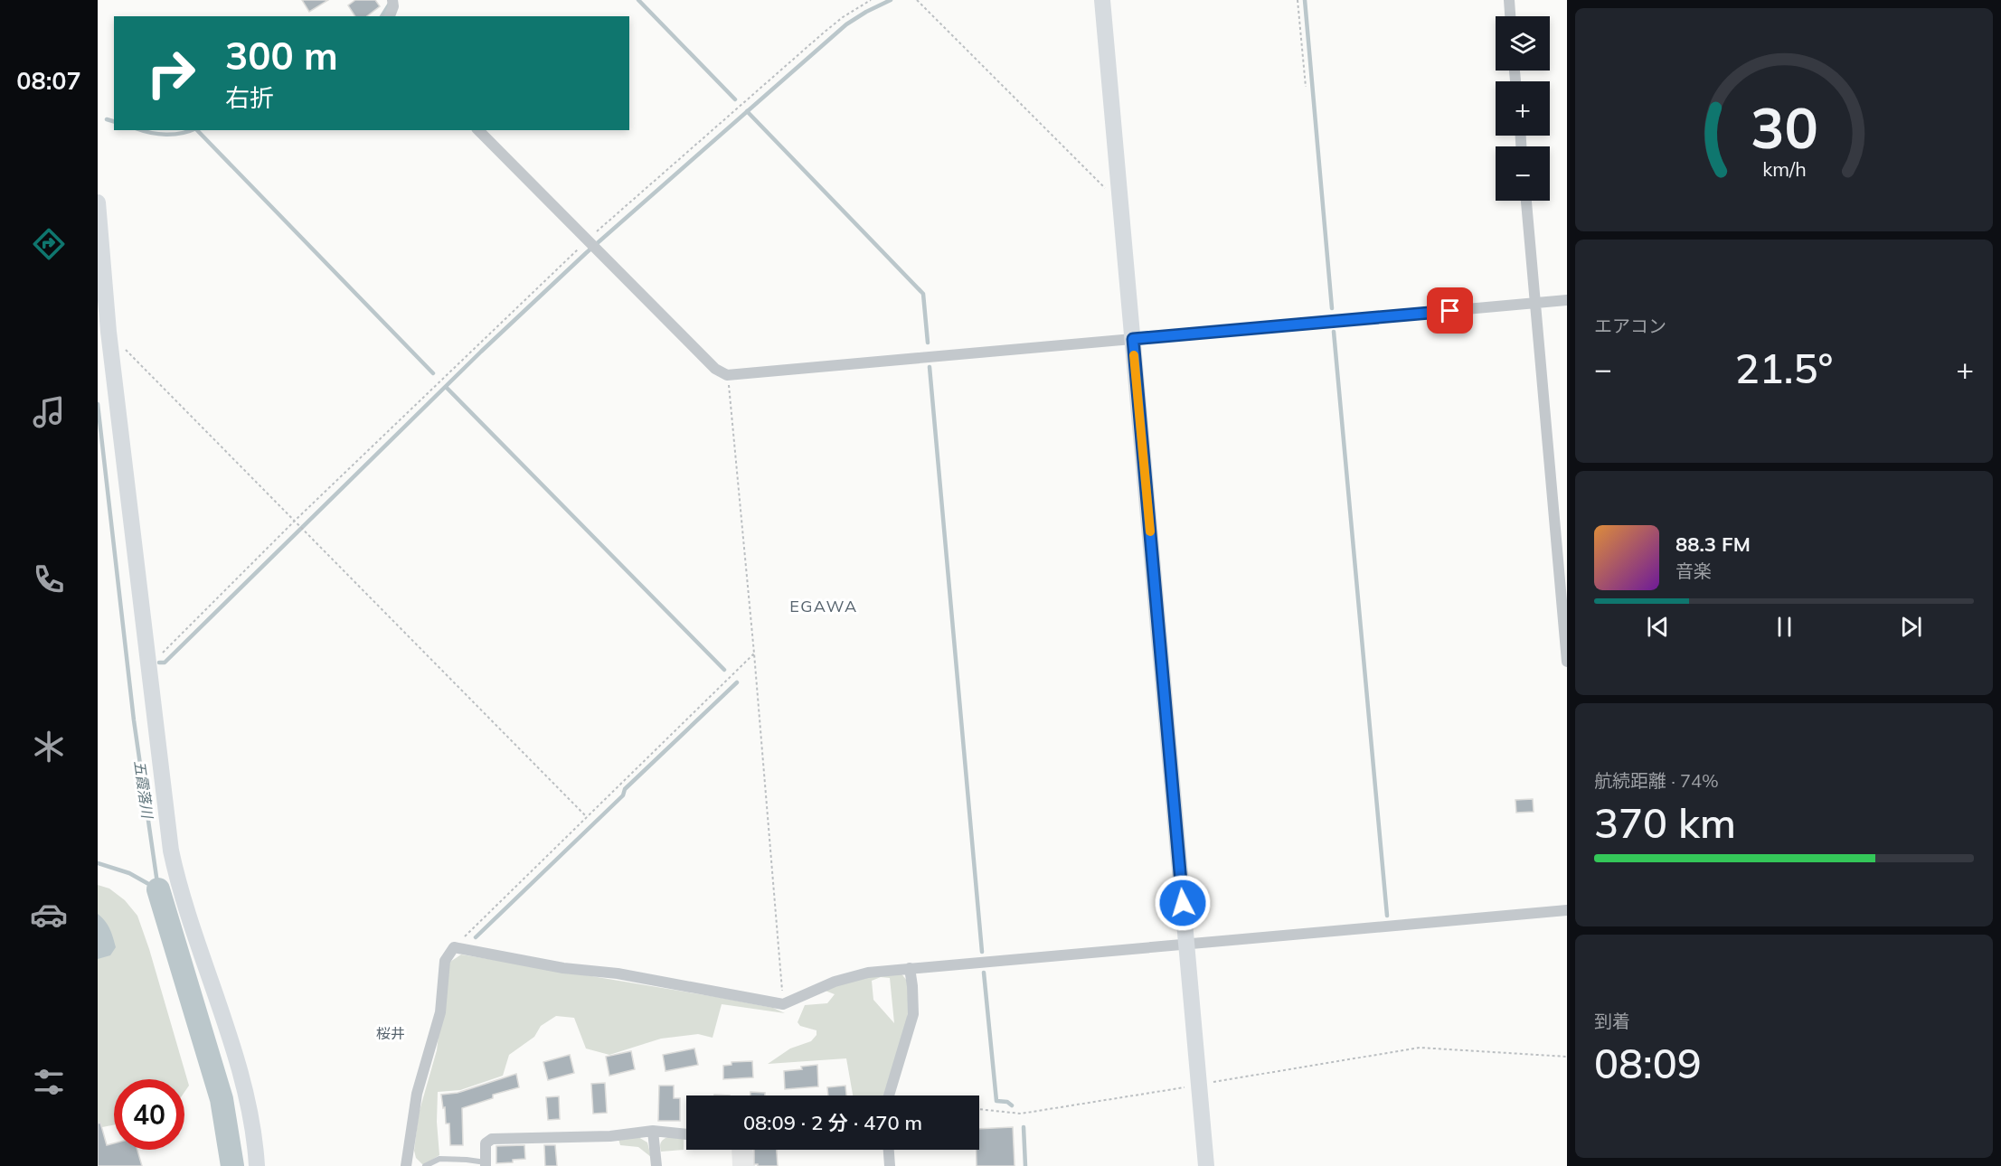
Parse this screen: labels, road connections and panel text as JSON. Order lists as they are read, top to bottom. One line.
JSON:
{"districts":["EGAWA","桜井"],"water":["五霞落川"],"page":{"tabs":"08:07","map_buttons":["+","−"],"turn":["300 m","右折"],"tile":["エアコン",["航続距離 · 74%","370 km"],["到着","08:09"]],"heat":["−","21.5°","+"],"song":["88.3 FM","音楽"],"limit":"40","trip":"08:09 · 2 分 · 470 m","gauge":["30","km/h"]}}
